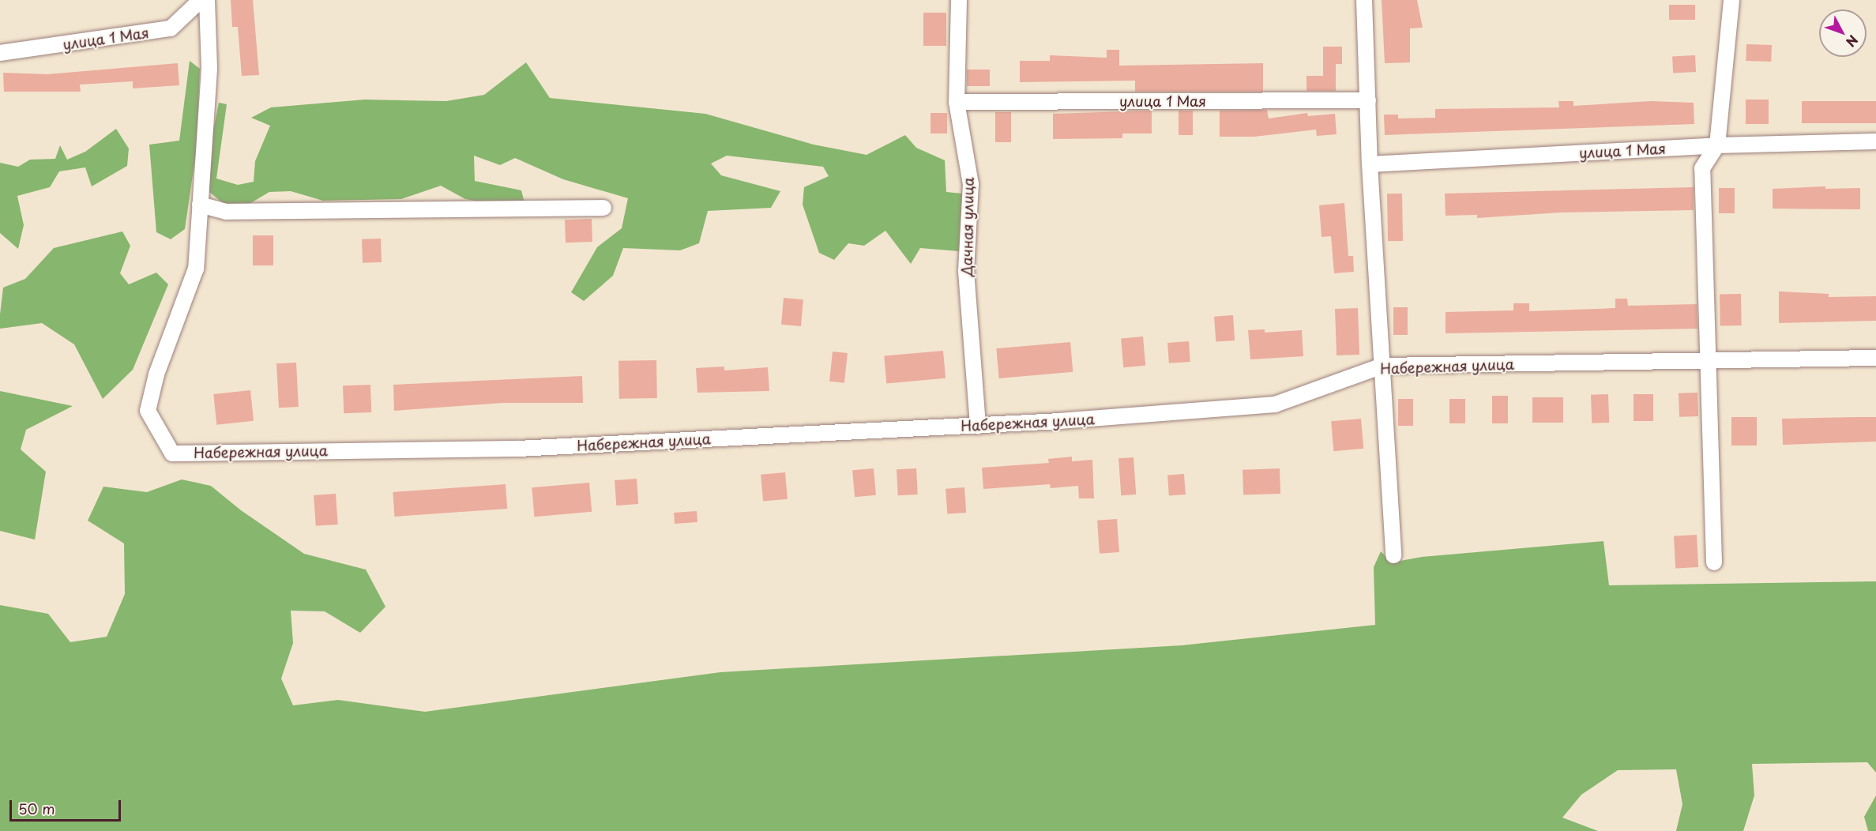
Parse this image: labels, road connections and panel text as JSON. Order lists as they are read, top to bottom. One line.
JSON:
{"streets":{"street":["улица 1 Мая","Дачная улица","Набережная улица"]},"crossings":[["улица 1 Мая","Дачная улица"],["Дачная улица","Набережная улица"]],"scale_bar":"50 m","north":"bottom right"}
